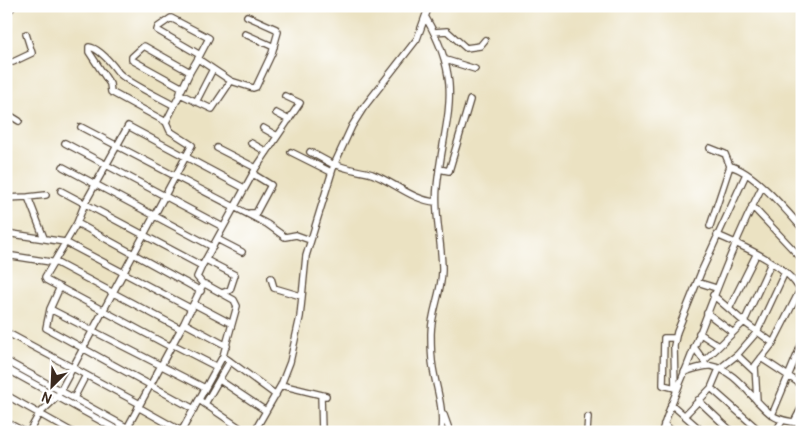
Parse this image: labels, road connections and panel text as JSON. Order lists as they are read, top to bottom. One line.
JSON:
{"north":"bottom left"}
